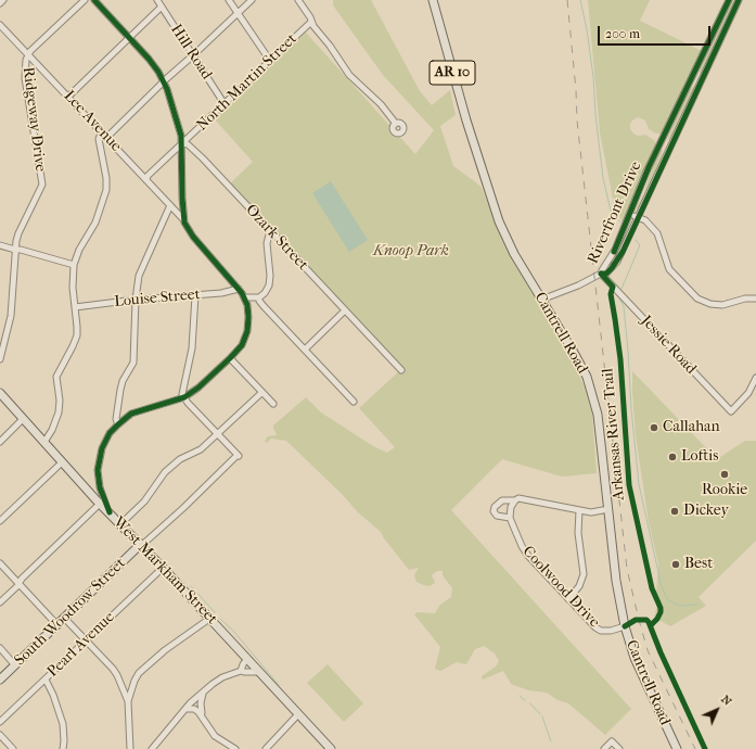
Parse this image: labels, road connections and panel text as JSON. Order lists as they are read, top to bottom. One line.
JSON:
{"streets":{"main road":["AR 10","Cantrell Road","West Markham Street","South Woodrow Street"],"street":["Hill Road","North Martin Street","Ridgeway Drive","Lee Avenue","Riverfront Drive","Ozark Street","Louise Street","Jessie Road","Coolwood Drive","Pearl Avenue"],"cycle path":["Arkansas River Trail"]},"crossings":[["Hill Road","North Martin Street"],["North Martin Street","Lee Avenue"],["North Martin Street","Ozark Street"],["Ridgeway Drive","Lee Avenue"],["Lee Avenue","Louise Street"],["Riverfront Drive","Cantrell Road"],["Riverfront Drive","Jessie Road"],["Cantrell Road","Coolwood Drive"],["West Markham Street","South Woodrow Street"],["West Markham Street","Pearl Avenue"]],"parks":["Knoop Park"],"places":["Callahan","Loftis","Rookie","Dickey","Best"],"scale_bar":"200 m","north":"top right"}
